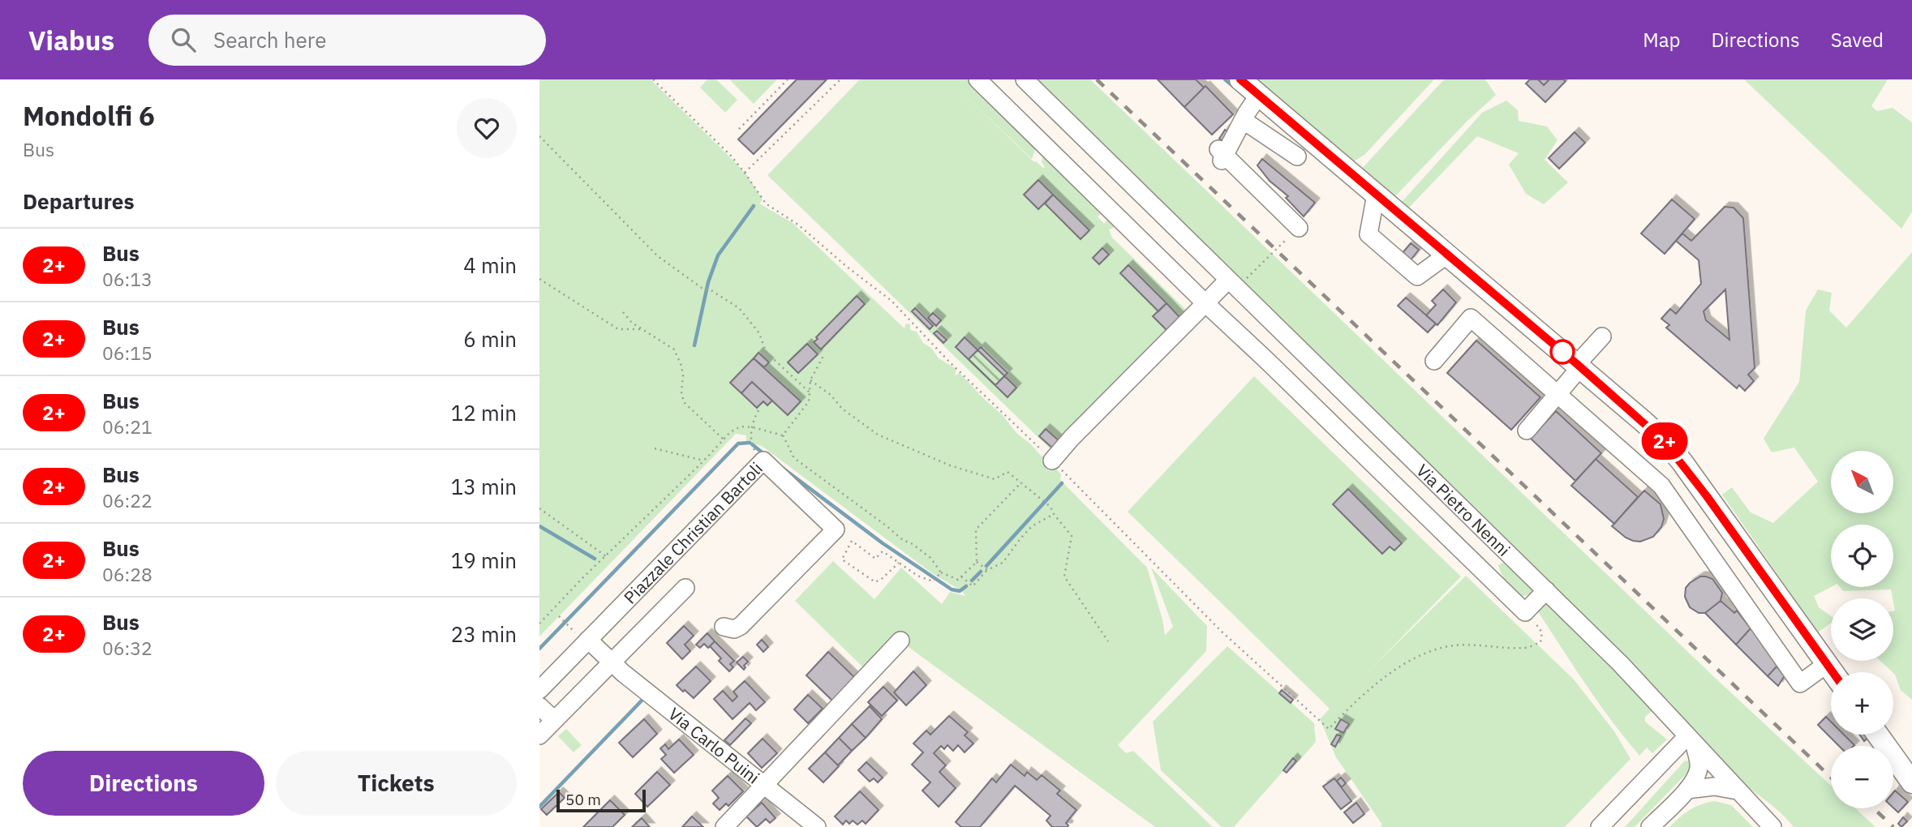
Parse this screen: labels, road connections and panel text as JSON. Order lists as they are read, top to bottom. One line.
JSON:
{"streets":{"street":["Via Pietro Nenni","Piazzale Christian Bartoli","Via Carlo Puini"]},"crossings":[["Piazzale Christian Bartoli","Via Carlo Puini"]],"lines":["bus line 2+"],"scale_bar":"50 m","north":"top left","page":{"header":"Viabus","search":"Search here","nav":["Map","Directions","Saved"],"heading":[["Mondolfi 6","Bus"],"Departures"],"on_map":"2+","list":[{"mark":"2+","name":"Bus","note":"06:13","value":"4 min"},{"mark":"2+","name":"Bus","note":"06:15","value":"6 min"},{"mark":"2+","name":"Bus","note":"06:21","value":"12 min"},{"mark":"2+","name":"Bus","note":"06:22","value":"13 min"},{"mark":"2+","name":"Bus","note":"06:28","value":"19 min"},{"mark":"2+","name":"Bus","note":"06:32","value":"23 min"}],"map_buttons":["+","−"],"buttons":["Directions","Tickets"],"scale":"50 m"}}
